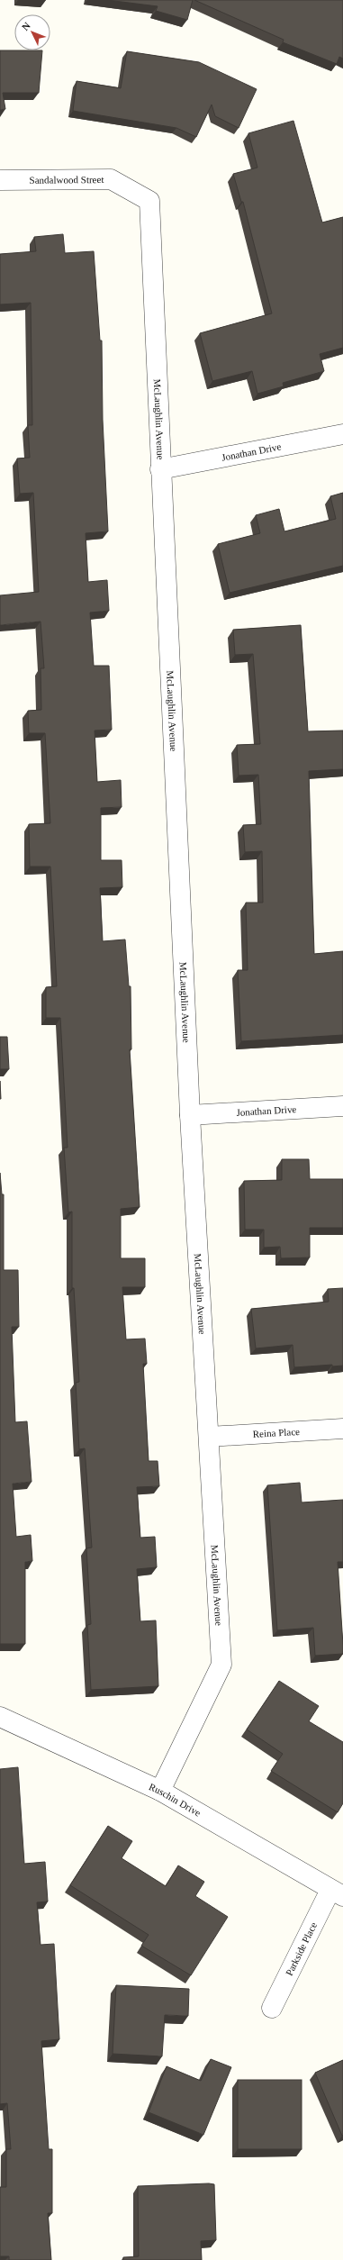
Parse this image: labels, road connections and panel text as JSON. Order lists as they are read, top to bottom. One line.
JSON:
{"streets":{"street":["Sandalwood Street","McLaughlin Avenue","Jonathan Drive","Reina Place","Ruschin Drive","Parkside Place"]},"crossings":[["Sandalwood Street","McLaughlin Avenue"],["McLaughlin Avenue","Jonathan Drive"],["McLaughlin Avenue","Reina Place"],["McLaughlin Avenue","Ruschin Drive"],["Ruschin Drive","Parkside Place"]],"north":"top left"}
